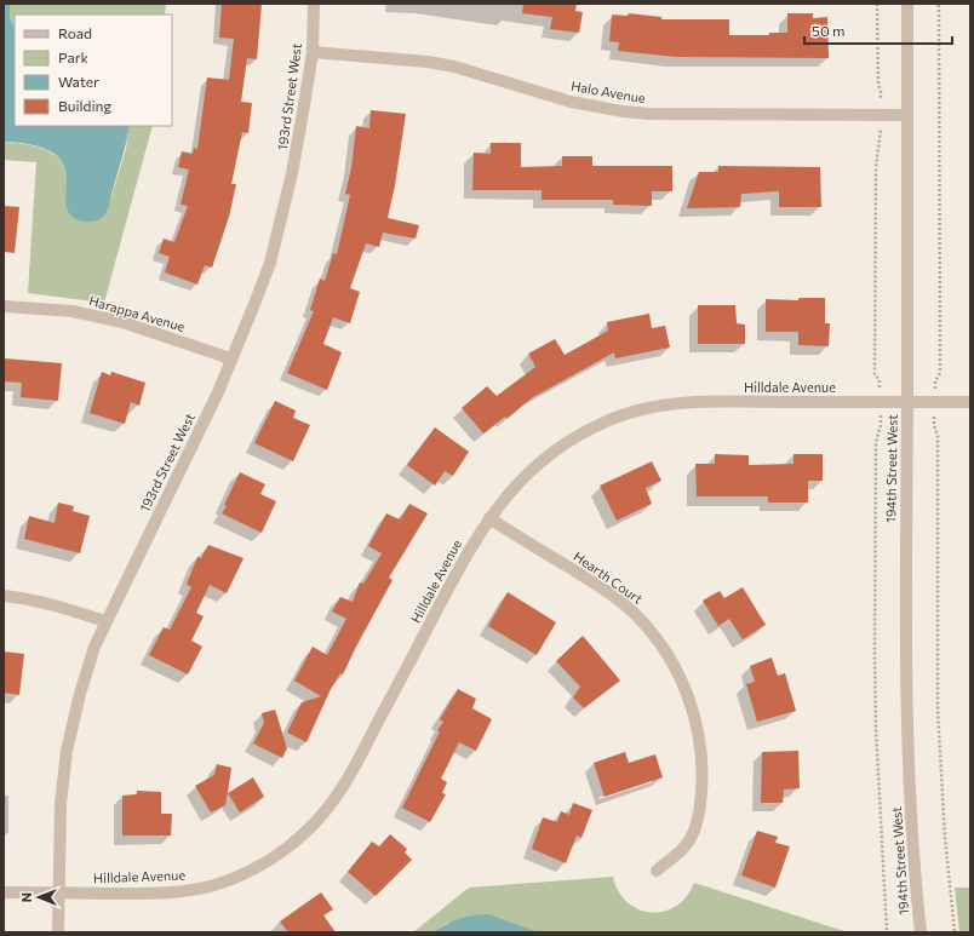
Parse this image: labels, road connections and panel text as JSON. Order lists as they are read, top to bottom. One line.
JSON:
{"streets":{"street":["Halo Avenue","193rd Street West","Harappa Avenue","Hilldale Avenue","194th Street West","Hearth Court"]},"crossings":[["Halo Avenue","193rd Street West"],["Halo Avenue","194th Street West"],["193rd Street West","Harappa Avenue"],["193rd Street West","Hilldale Avenue"],["Hilldale Avenue","194th Street West"],["Hilldale Avenue","Hearth Court"]],"legend":["Road","Park","Water","Building"],"scale_bar":"50 m","north":"left"}
